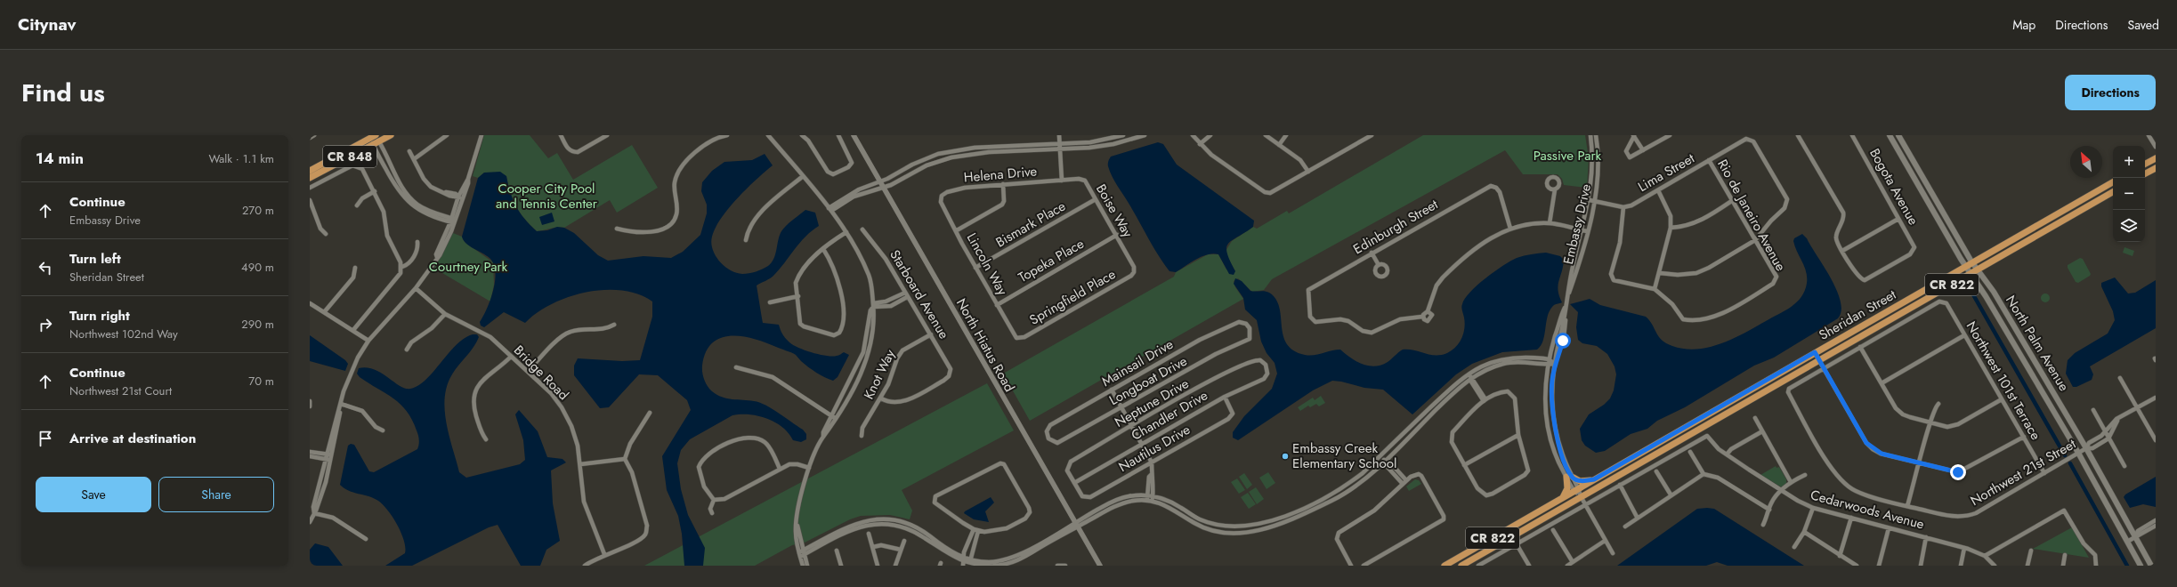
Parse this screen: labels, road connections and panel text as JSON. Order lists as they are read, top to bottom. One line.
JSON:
{"streets":{"main road":["CR 848","CR 822","Sheridan Street","North Palm Avenue"],"street":["Lima Street","Helena Drive","Bogota Avenue","Boise Way","Rio de Janeiro Avenue","Bismark Place","Embassy Drive","Edinburgh Street","Topeka Place","Lincoln Way","Starboard Avenue","Springfield Place","North Hiatus Road","Mainsail Drive","Bridge Road","Knot Way","Longboat Drive","Northwest 101st Terrace","Neptune Drive","Chandler Drive","Nautilus Drive","Northwest 21st Street","Cedarwoods Avenue"]},"crossings":[["Lima Street","Rio de Janeiro Avenue"],["Helena Drive","Boise Way"],["Helena Drive","Lincoln Way"],["Boise Way","Bismark Place"],["Boise Way","Topeka Place"],["Boise Way","Springfield Place"],["Bismark Place","Lincoln Way"],["Embassy Drive","Sheridan Street"],["Topeka Place","Lincoln Way"],["Lincoln Way","Springfield Place"],["Starboard Avenue","Knot Way"],["Sheridan Street","North Palm Avenue"],["North Palm Avenue","Northwest 21st Street"],["Mainsail Drive","Longboat Drive"],["Northwest 101st Terrace","Northwest 21st Street"],["Neptune Drive","Chandler Drive"],["Neptune Drive","Nautilus Drive"],["Chandler Drive","Nautilus Drive"]],"parks":["Passive Park","Cooper City Pool and Tennis Center","Courtney Park"],"places":["Embassy Creek Elementary School"],"north":"top left","page":{"header":"Citynav","nav":["Map","Directions","Saved"],"title":"Find us","buttons":["Directions",["Save","Share"]],"heading":["14 min","Walk · 1.1 km"],"map_buttons":["+","−"],"list":[["Continue","Embassy Drive","270 m"],["Turn left","Sheridan Street","490 m"],["Turn right","Northwest 102nd Way","290 m"],["Continue","Northwest 21st Court","70 m"],"Arrive at destination"]}}
